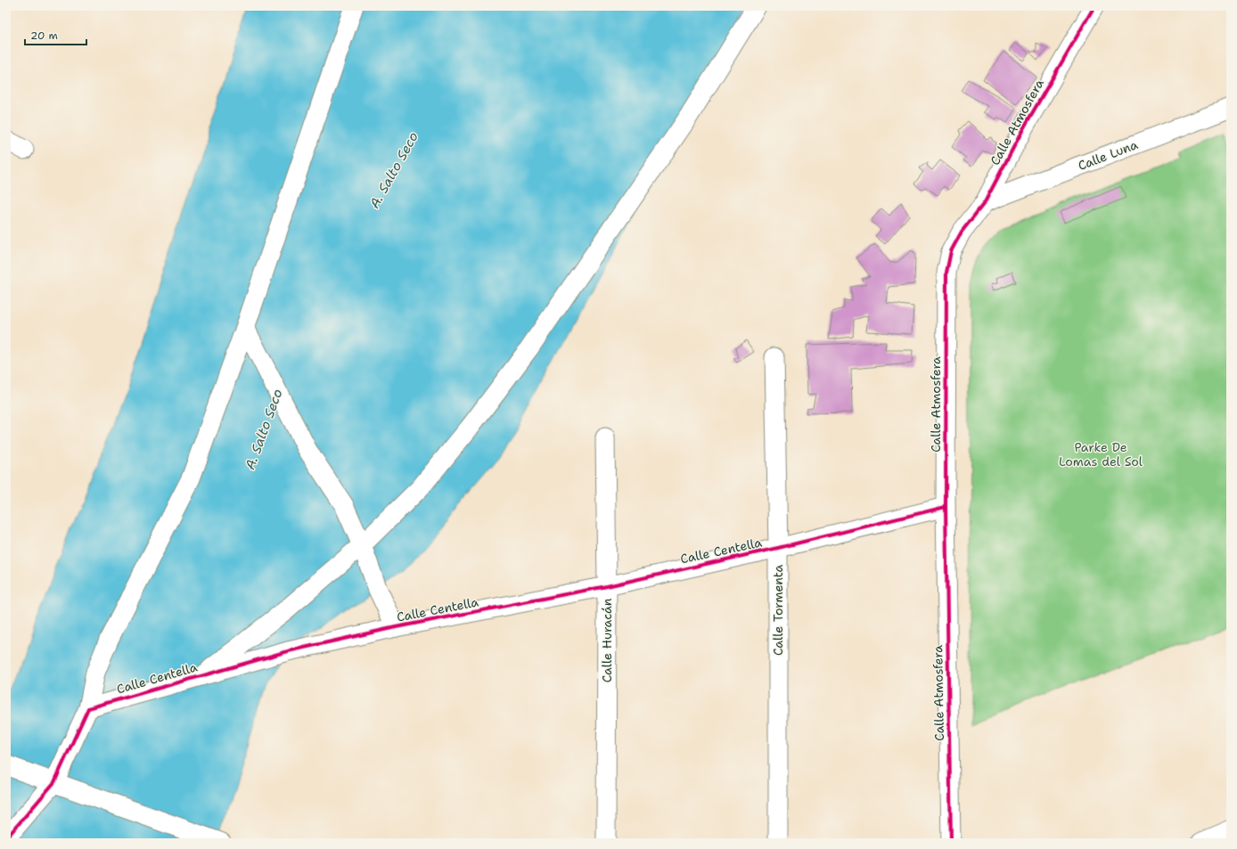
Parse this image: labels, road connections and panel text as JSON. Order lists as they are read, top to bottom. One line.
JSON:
{"streets":{"street":["Calle Atmosfera","Calle Luna","Calle Centella","Calle Tormenta","Calle Huracán"]},"crossings":[["Calle Atmosfera","Calle Luna"],["Calle Atmosfera","Calle Centella"],["Calle Centella","Calle Tormenta"],["Calle Centella","Calle Huracán"]],"water":["A. Salto Seco"],"parks":["Parke De Lomas del Sol"],"scale_bar":"20 m"}
